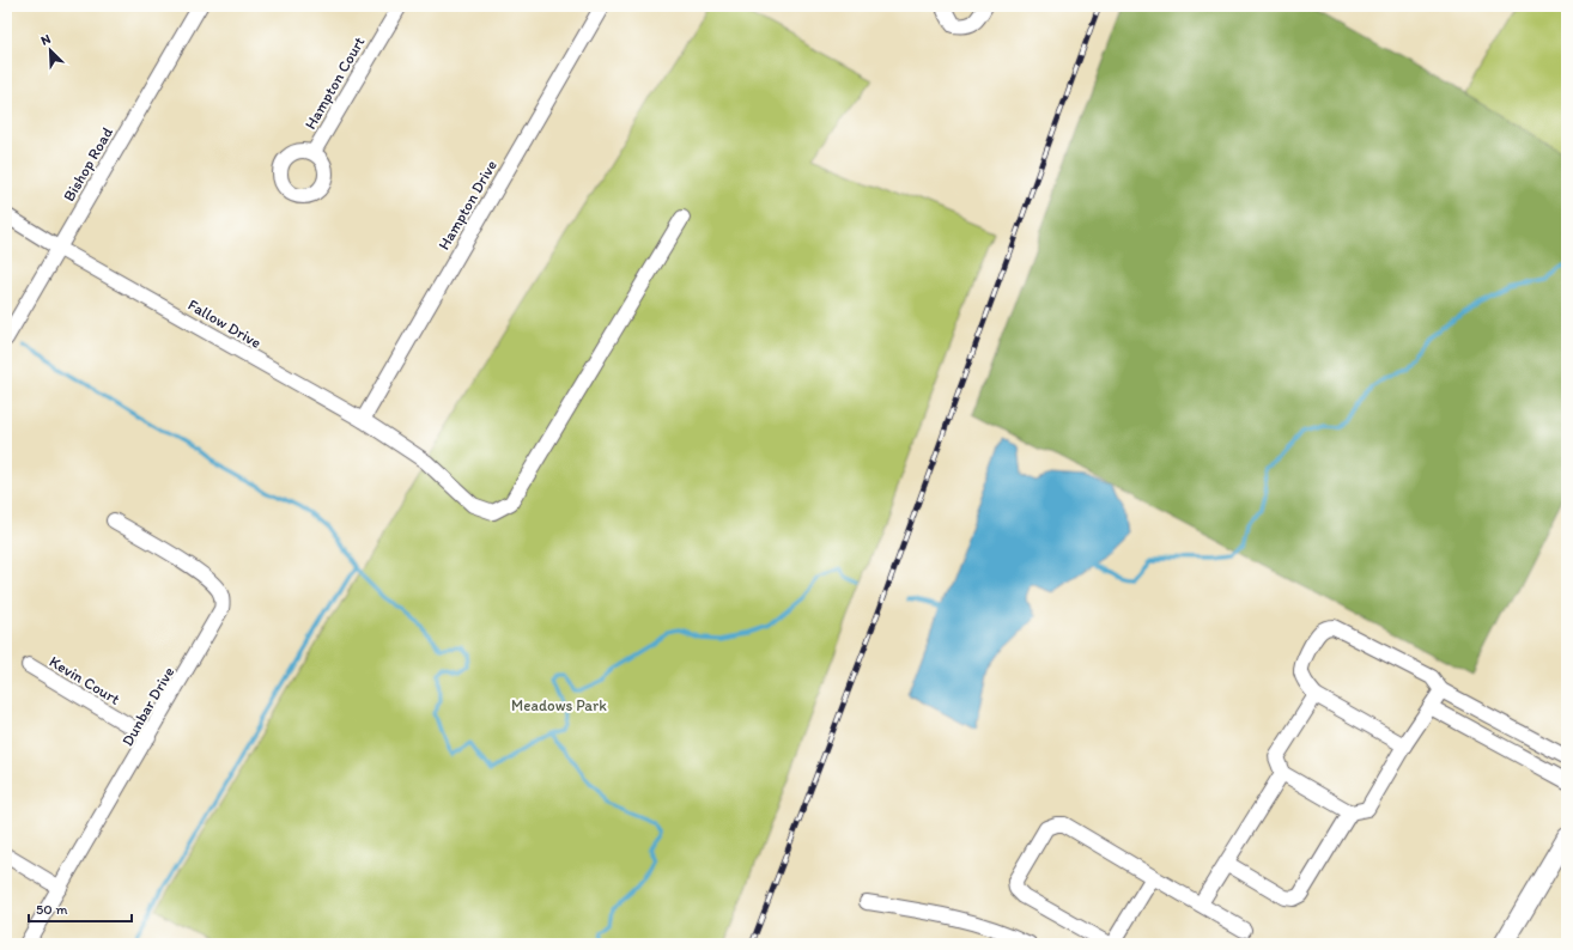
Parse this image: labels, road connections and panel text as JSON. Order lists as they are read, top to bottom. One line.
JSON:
{"streets":{"street":["Hampton Court","Bishop Road","Hampton Drive","Fallow Drive","Kevin Court","Dunbar Drive"]},"crossings":[["Bishop Road","Fallow Drive"],["Hampton Drive","Fallow Drive"],["Kevin Court","Dunbar Drive"]],"parks":["Meadows Park"],"scale_bar":"50 m","north":"top left"}
